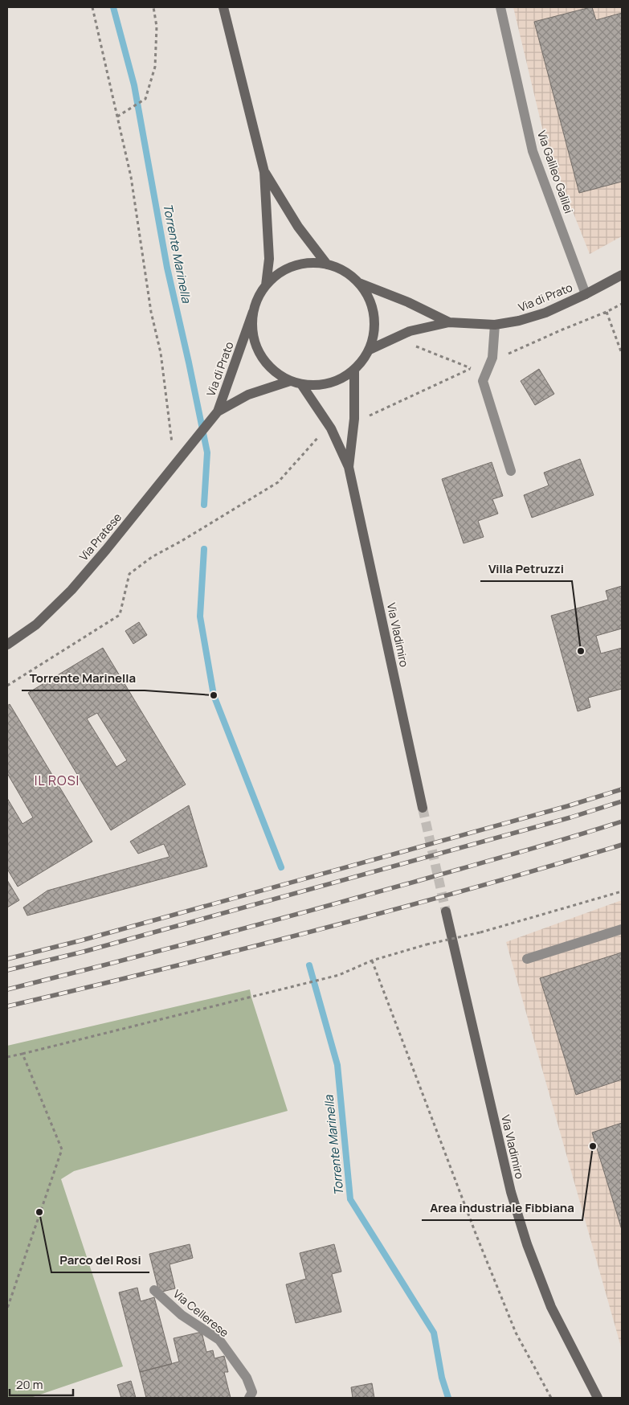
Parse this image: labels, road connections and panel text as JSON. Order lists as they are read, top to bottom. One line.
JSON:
{"streets":{"main road":["Via di Prato","Via Pratese","Via Vladimiro"],"street":["Via Galileo Galilei","Via Cellerese"]},"crossings":[["Via Galileo Galilei","Via di Prato"],["Via di Prato","Via Pratese"],["Via di Prato","Via Vladimiro"]],"districts":["IL ROSI"],"water":["Torrente Marinella"],"places":["Villa Petruzzi","Torrente Marinella","Area industriale Fibbiana","Parco del Rosi"],"scale_bar":"20 m"}
